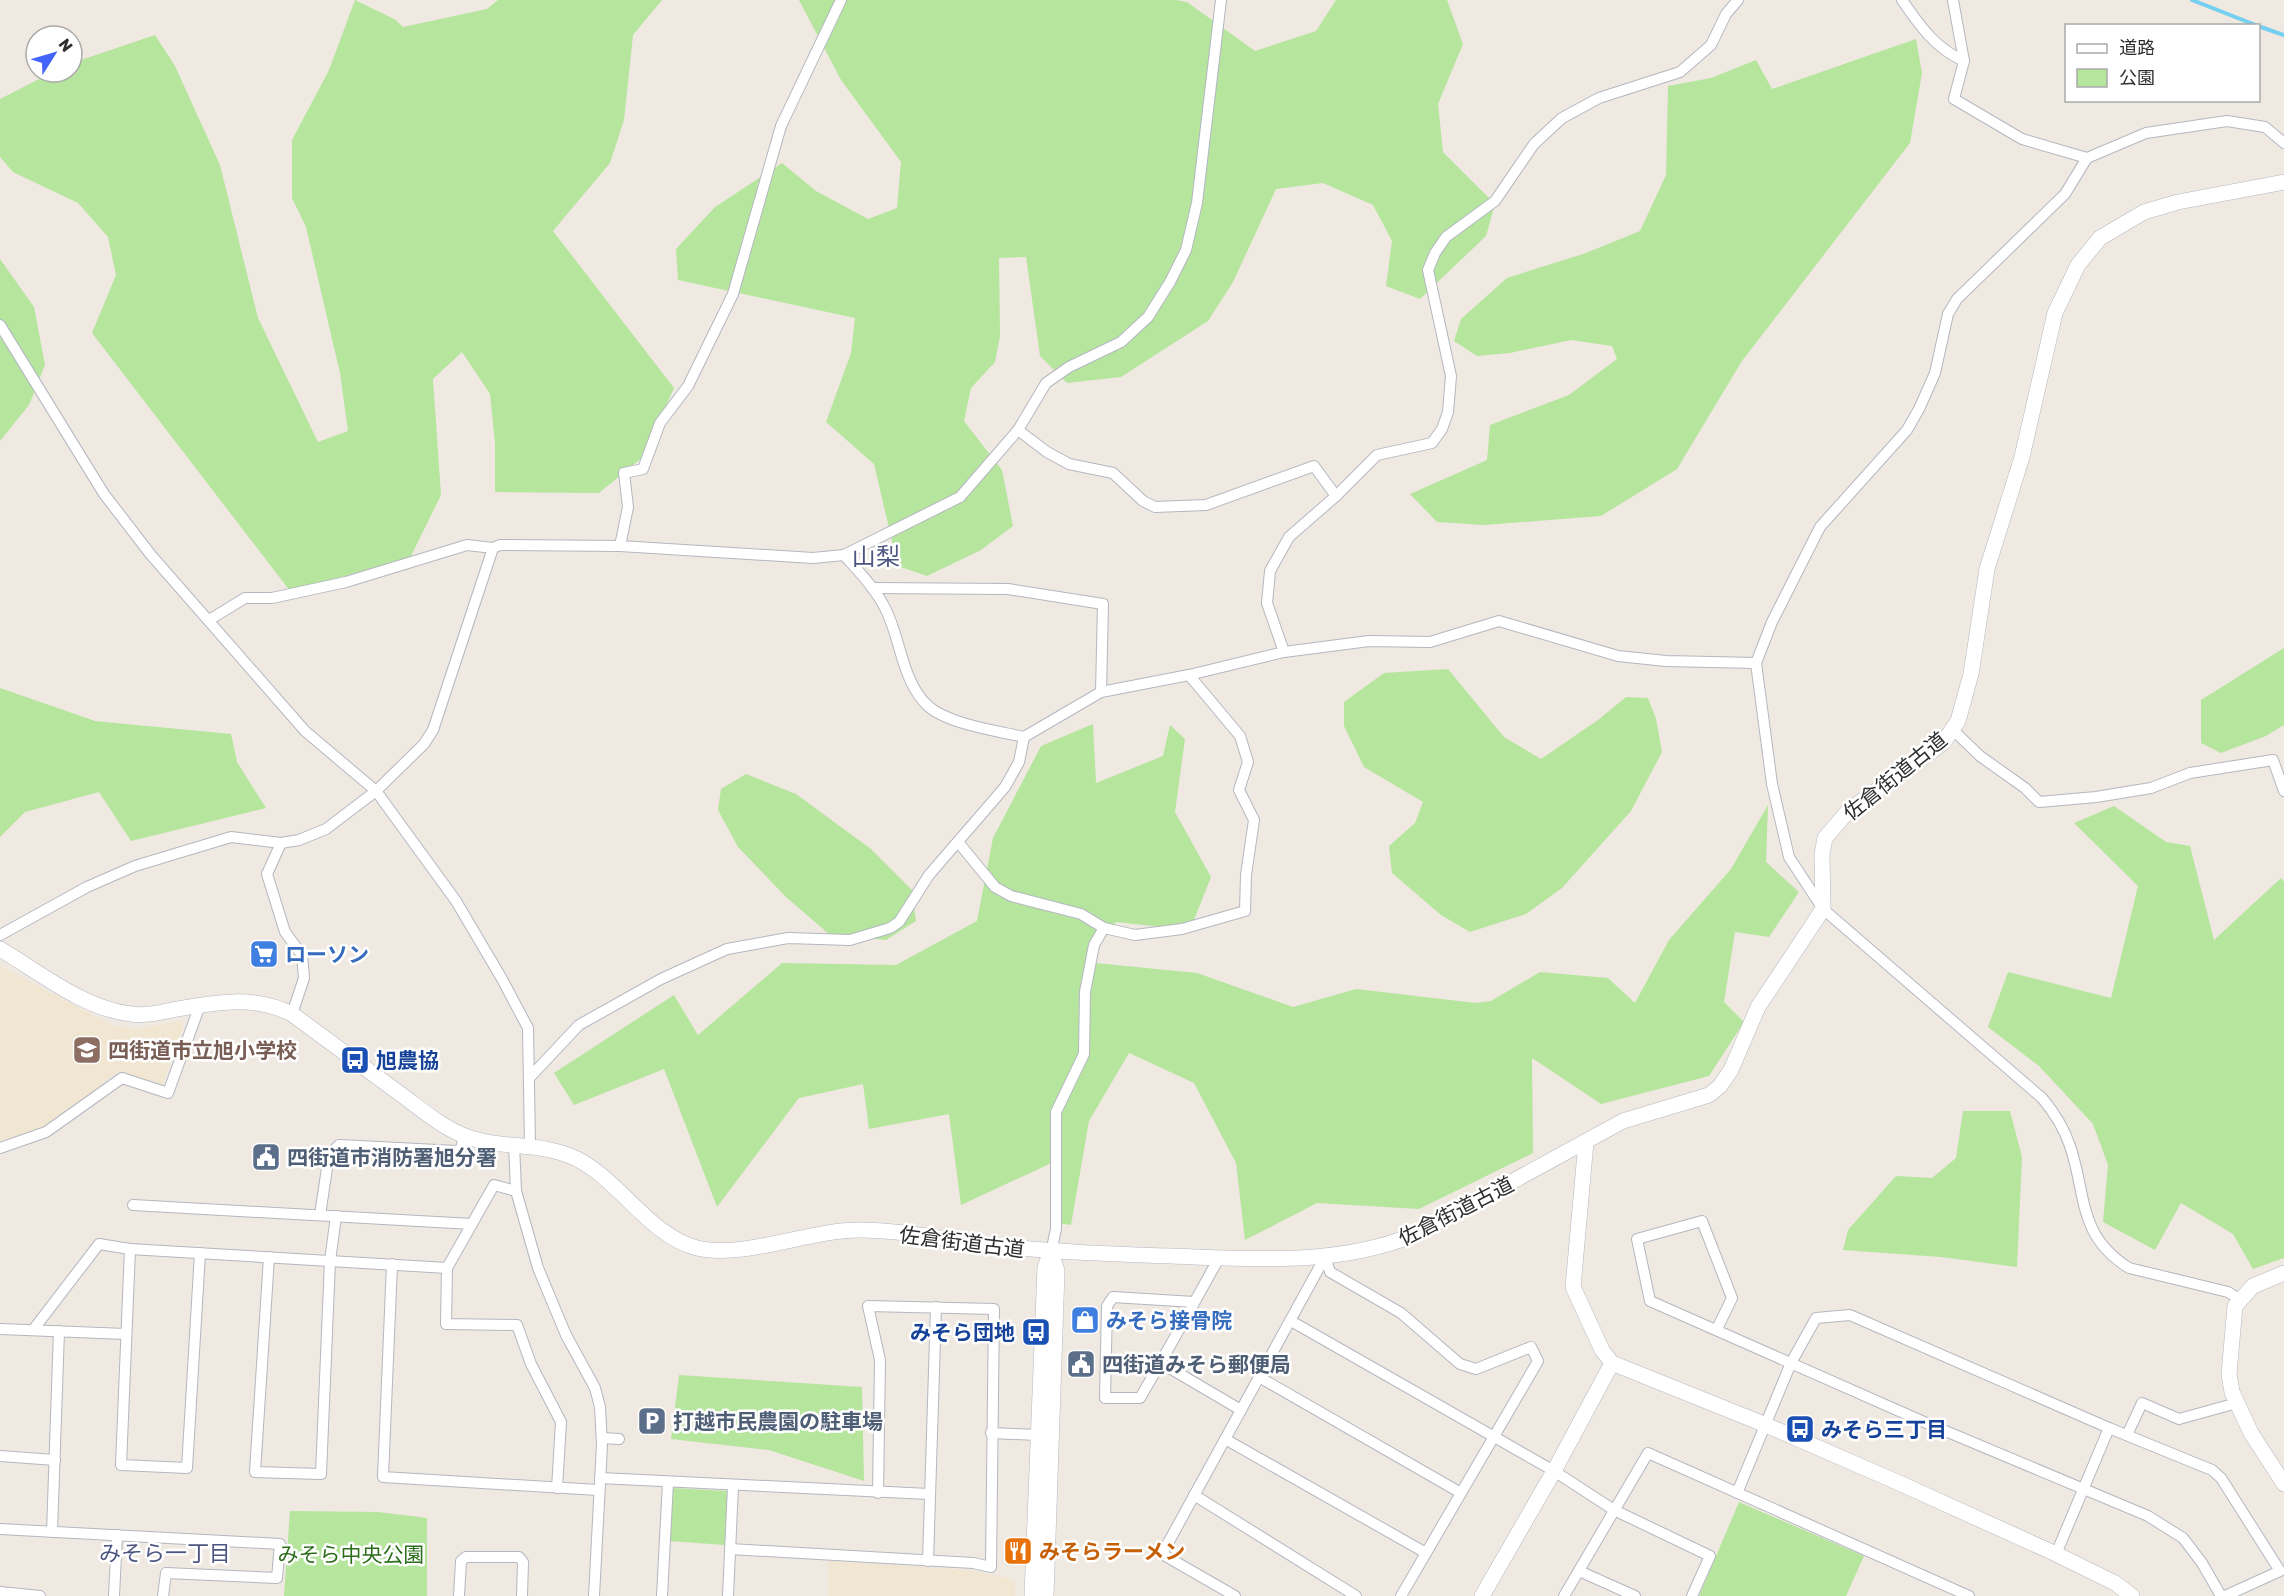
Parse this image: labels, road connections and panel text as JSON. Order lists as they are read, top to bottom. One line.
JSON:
{"streets":{"street":["佐倉街道古道"]},"districts":["山梨","みそら一丁目"],"parks":["みそら中央公園"],"places":{"supermarket":["ローソン"],"school or university":["四街道市立旭小学校"],"bus stop":["旭農協","みそら団地","みそら三丁目"],"public building":["四街道市消防署旭分署","四街道みそら郵便局"],"shop":["みそら接骨院"],"parking":["打越市民農園の駐車場"],"restaurant":["みそらラーメン"]},"legend":["道路","公園"],"north":"top right"}
